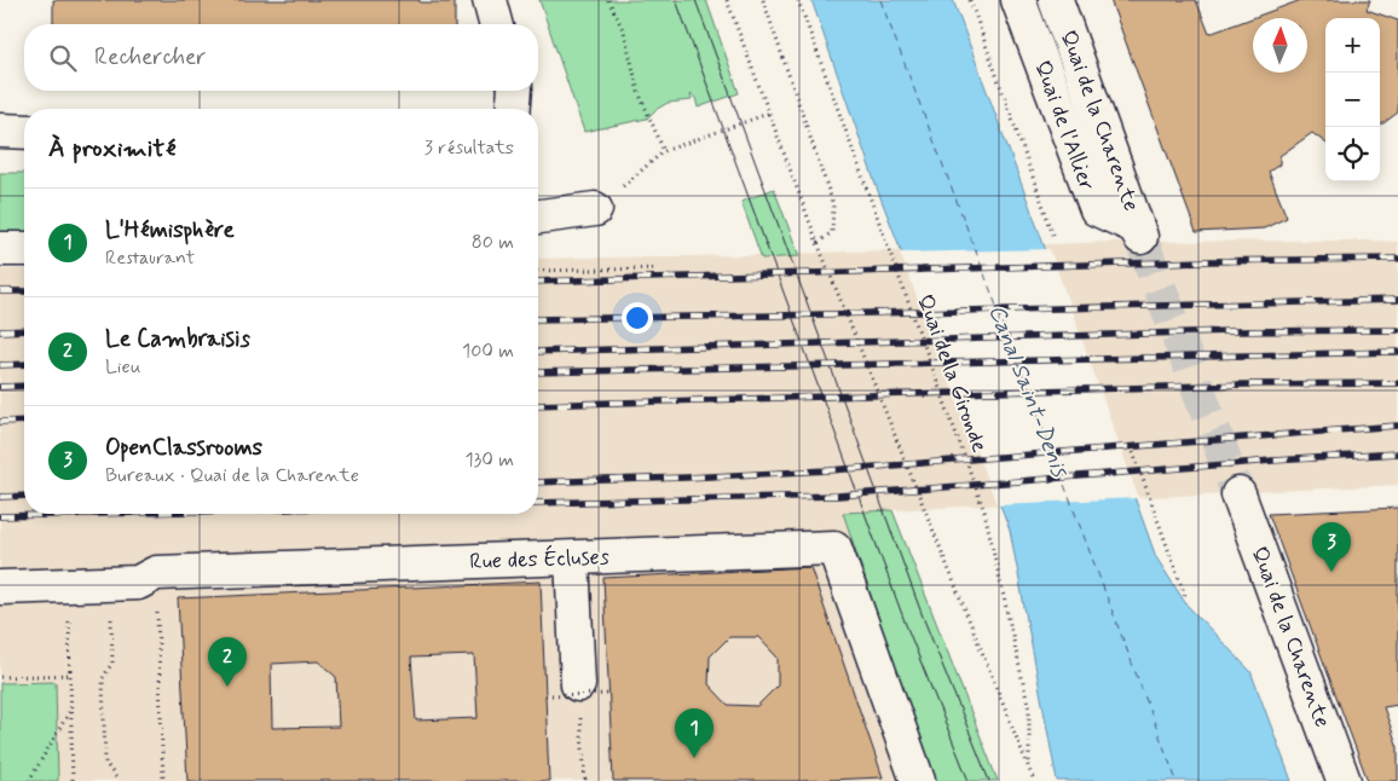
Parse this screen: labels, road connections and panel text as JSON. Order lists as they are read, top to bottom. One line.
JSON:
{"streets":{"street":["Quai de la Charente","Quai de l'Allier","Rue des Écluses"],"path":["Quai de la Gironde"]},"crossings":[["Quai de la Charente","Quai de l'Allier"]],"water":["Canal Saint-Denis"],"north":"top","page":{"map_buttons":["+","−"],"search":"Rechercher","heading":["À proximité","3 résultats"],"list":[{"mark":"1","name":"L'Hémisphère","note":"Restaurant","value":"80 m"},{"mark":"2","name":"Le Cambraisis","note":"Lieu","value":"100 m"},{"mark":"3","name":"OpenClassrooms","note":"Bureaux · Quai de la Charente","value":"130 m"}],"pins":["3","2","1"]}}
